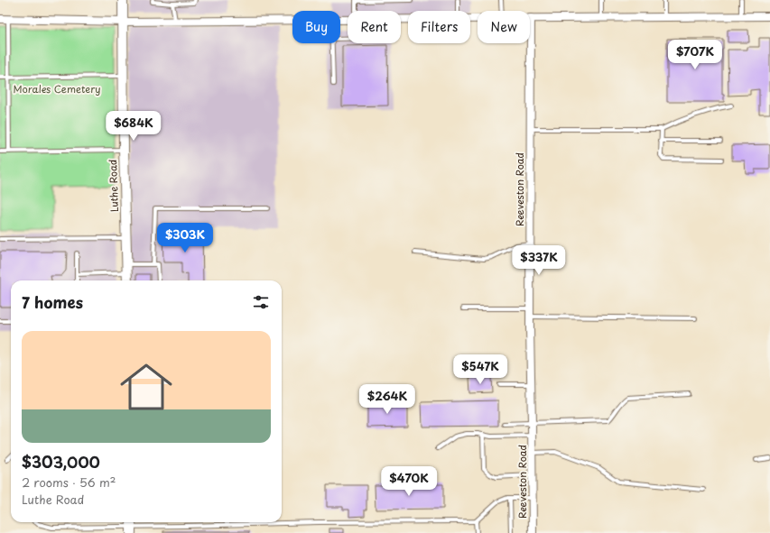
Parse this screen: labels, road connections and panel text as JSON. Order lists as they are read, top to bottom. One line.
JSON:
{"streets":{"street":["Luthe Road","Reeveston Road"]},"parks":["Morales Cemetery"],"page":{"chip":["Buy","Rent","Filters","New"],"price":["$707K","$684K","$303K","$337K","$547K","$264K","$470K"],"heading":"7 homes","list":[{"name":"$303,000","note":"2 rooms · 56 m² · Luthe Road"}]}}
